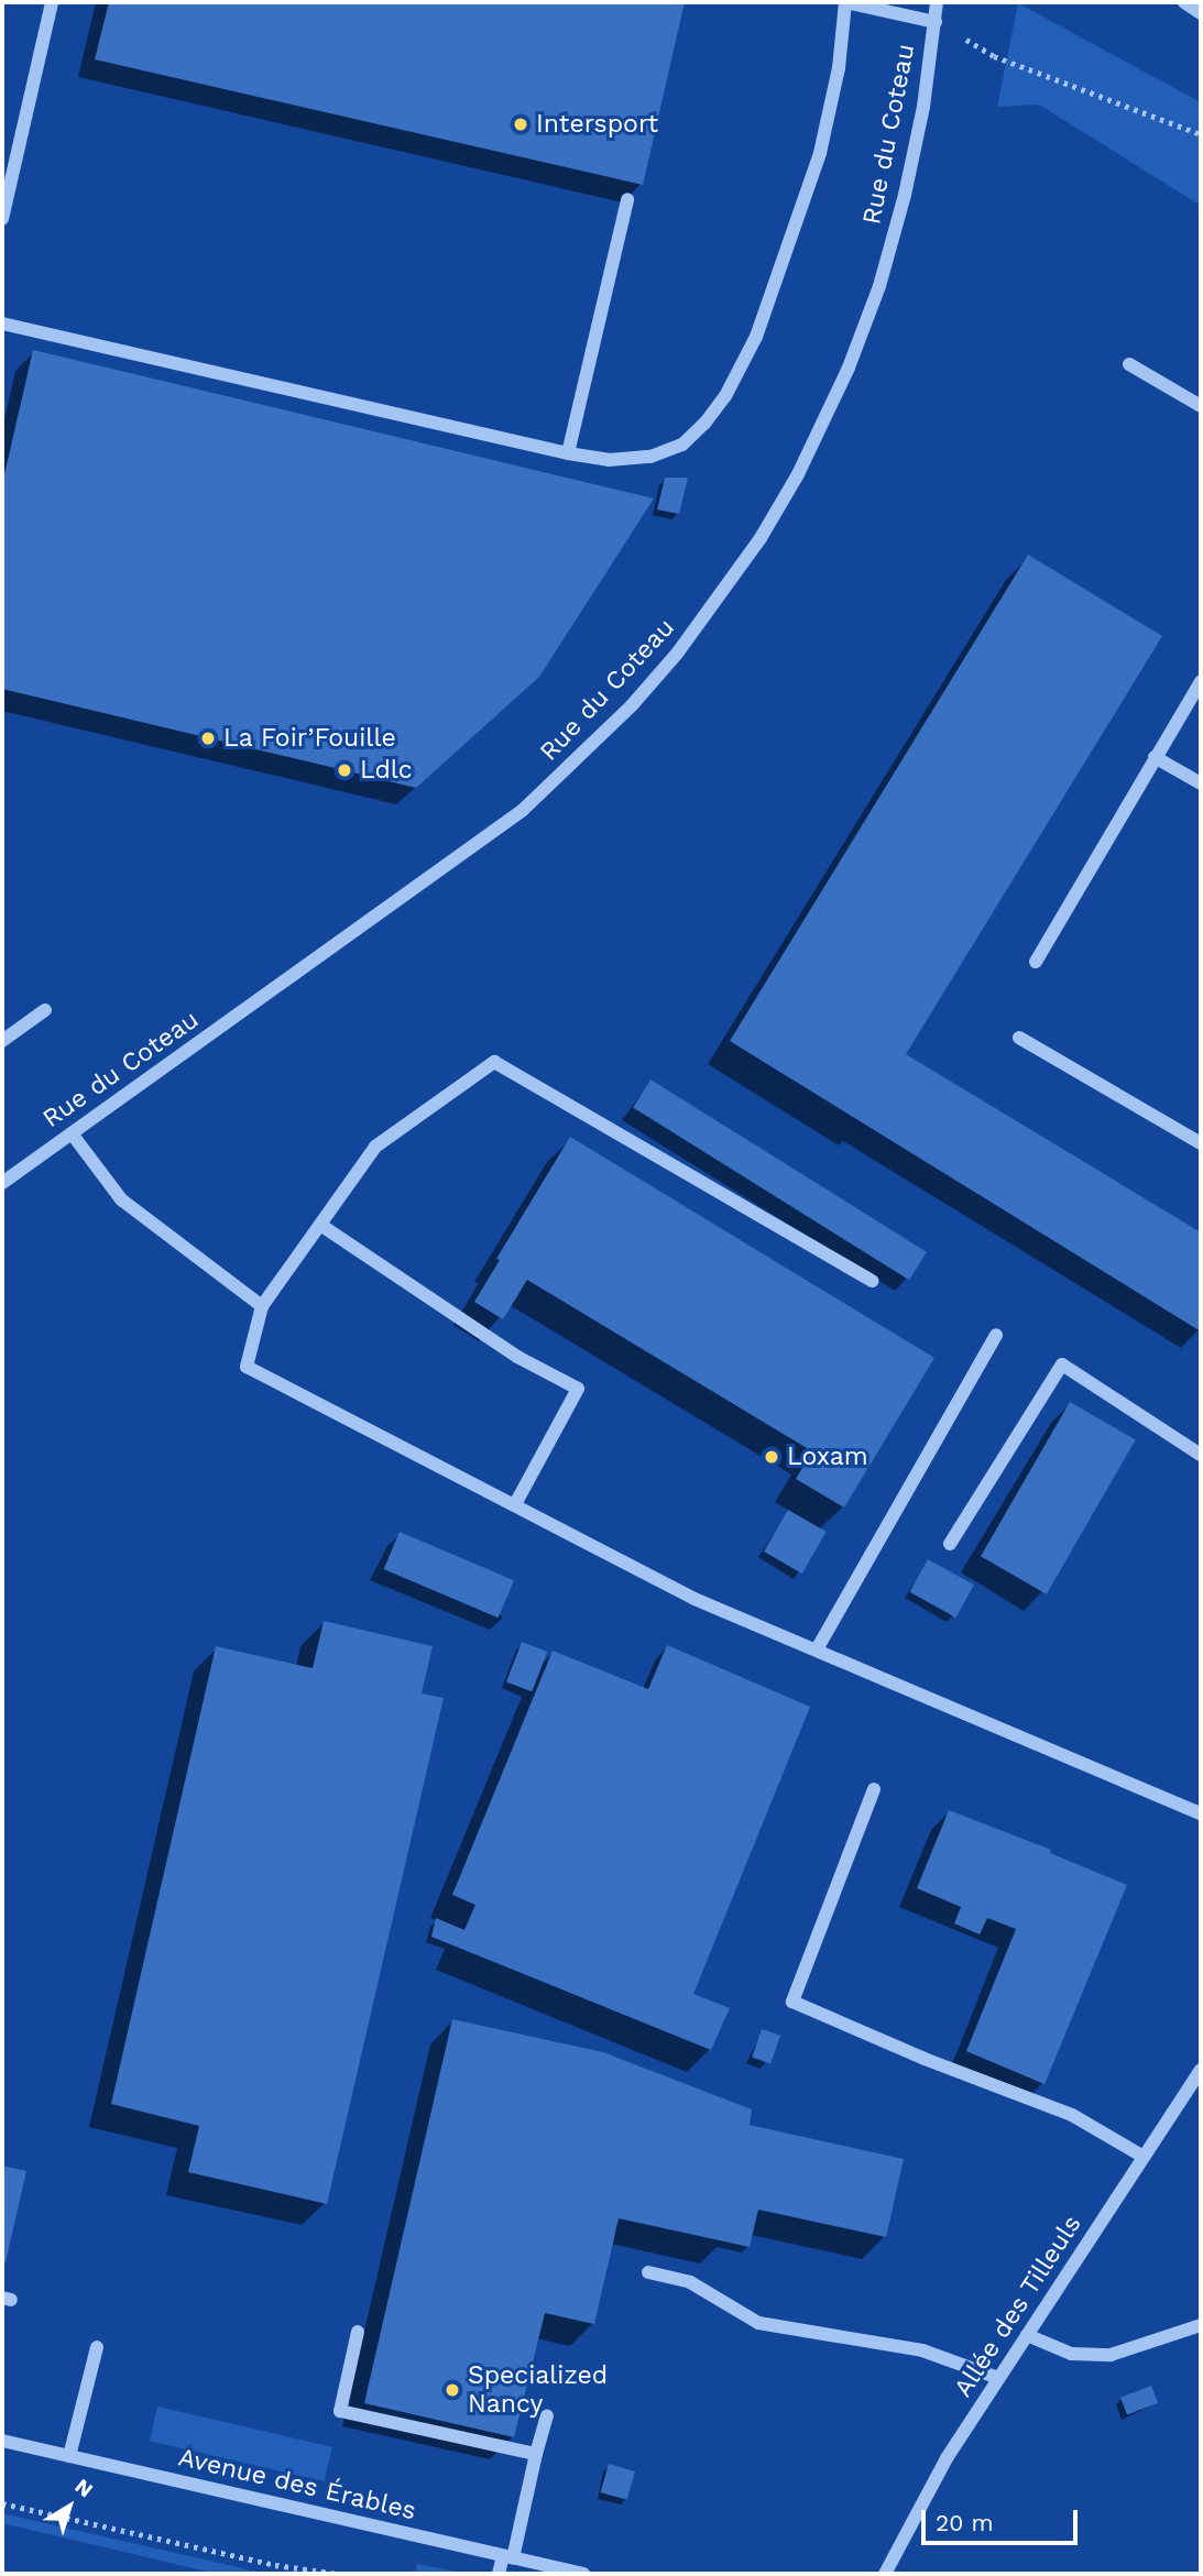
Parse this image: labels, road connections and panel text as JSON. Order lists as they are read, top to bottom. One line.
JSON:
{"streets":{"street":["Rue du Coteau","Allée des Tilleuls","Avenue des Érables"]},"places":["Intersport","La Foir’Fouille","Ldlc","Loxam","Specialized Nancy"],"scale_bar":"20 m","north":"top right"}
